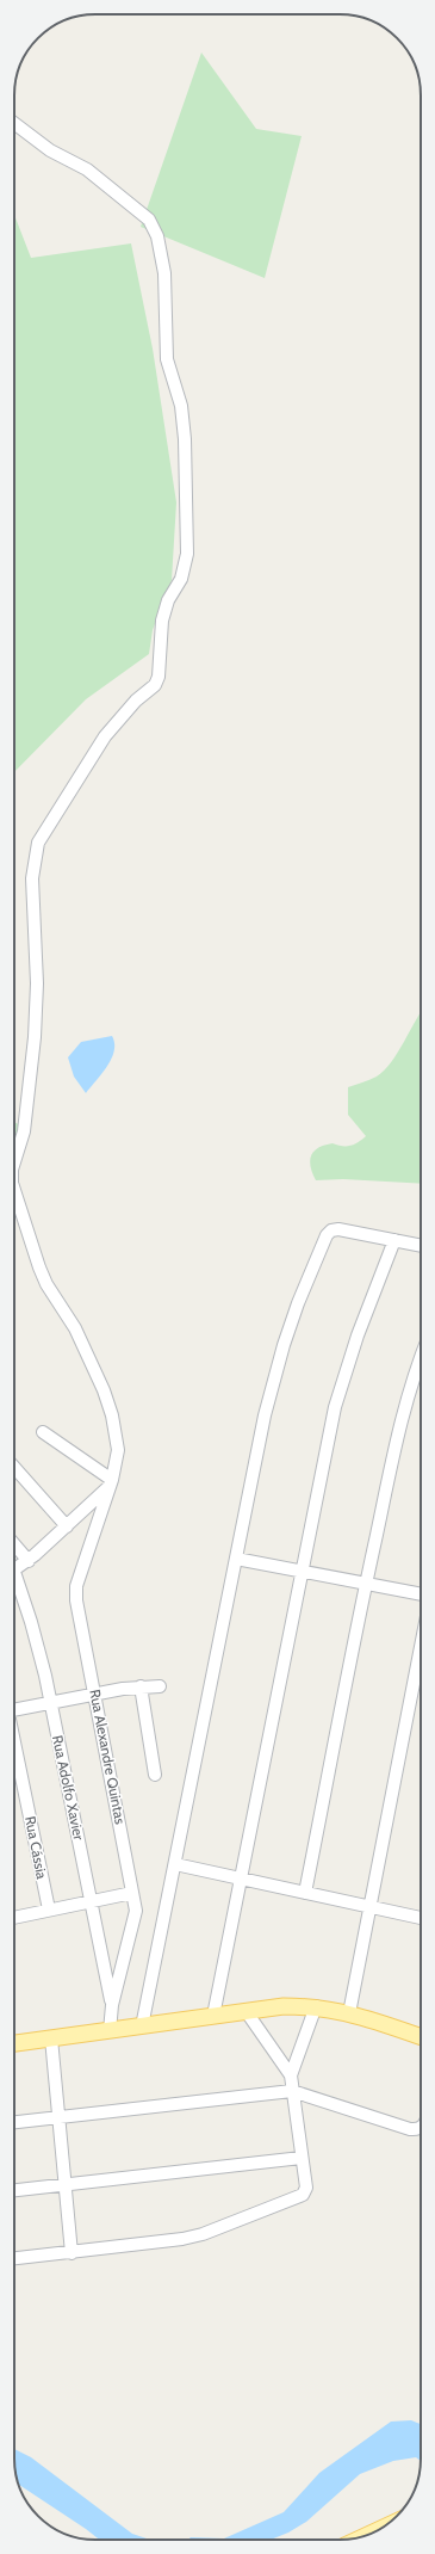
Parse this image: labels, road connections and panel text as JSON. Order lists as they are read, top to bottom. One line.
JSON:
{"streets":{"street":["Rua Alexandre Quintas","Rua Adolfo Xavier","Rua Cássia"]},"crossings":[["Rua Alexandre Quintas","Rua Adolfo Xavier"]]}
